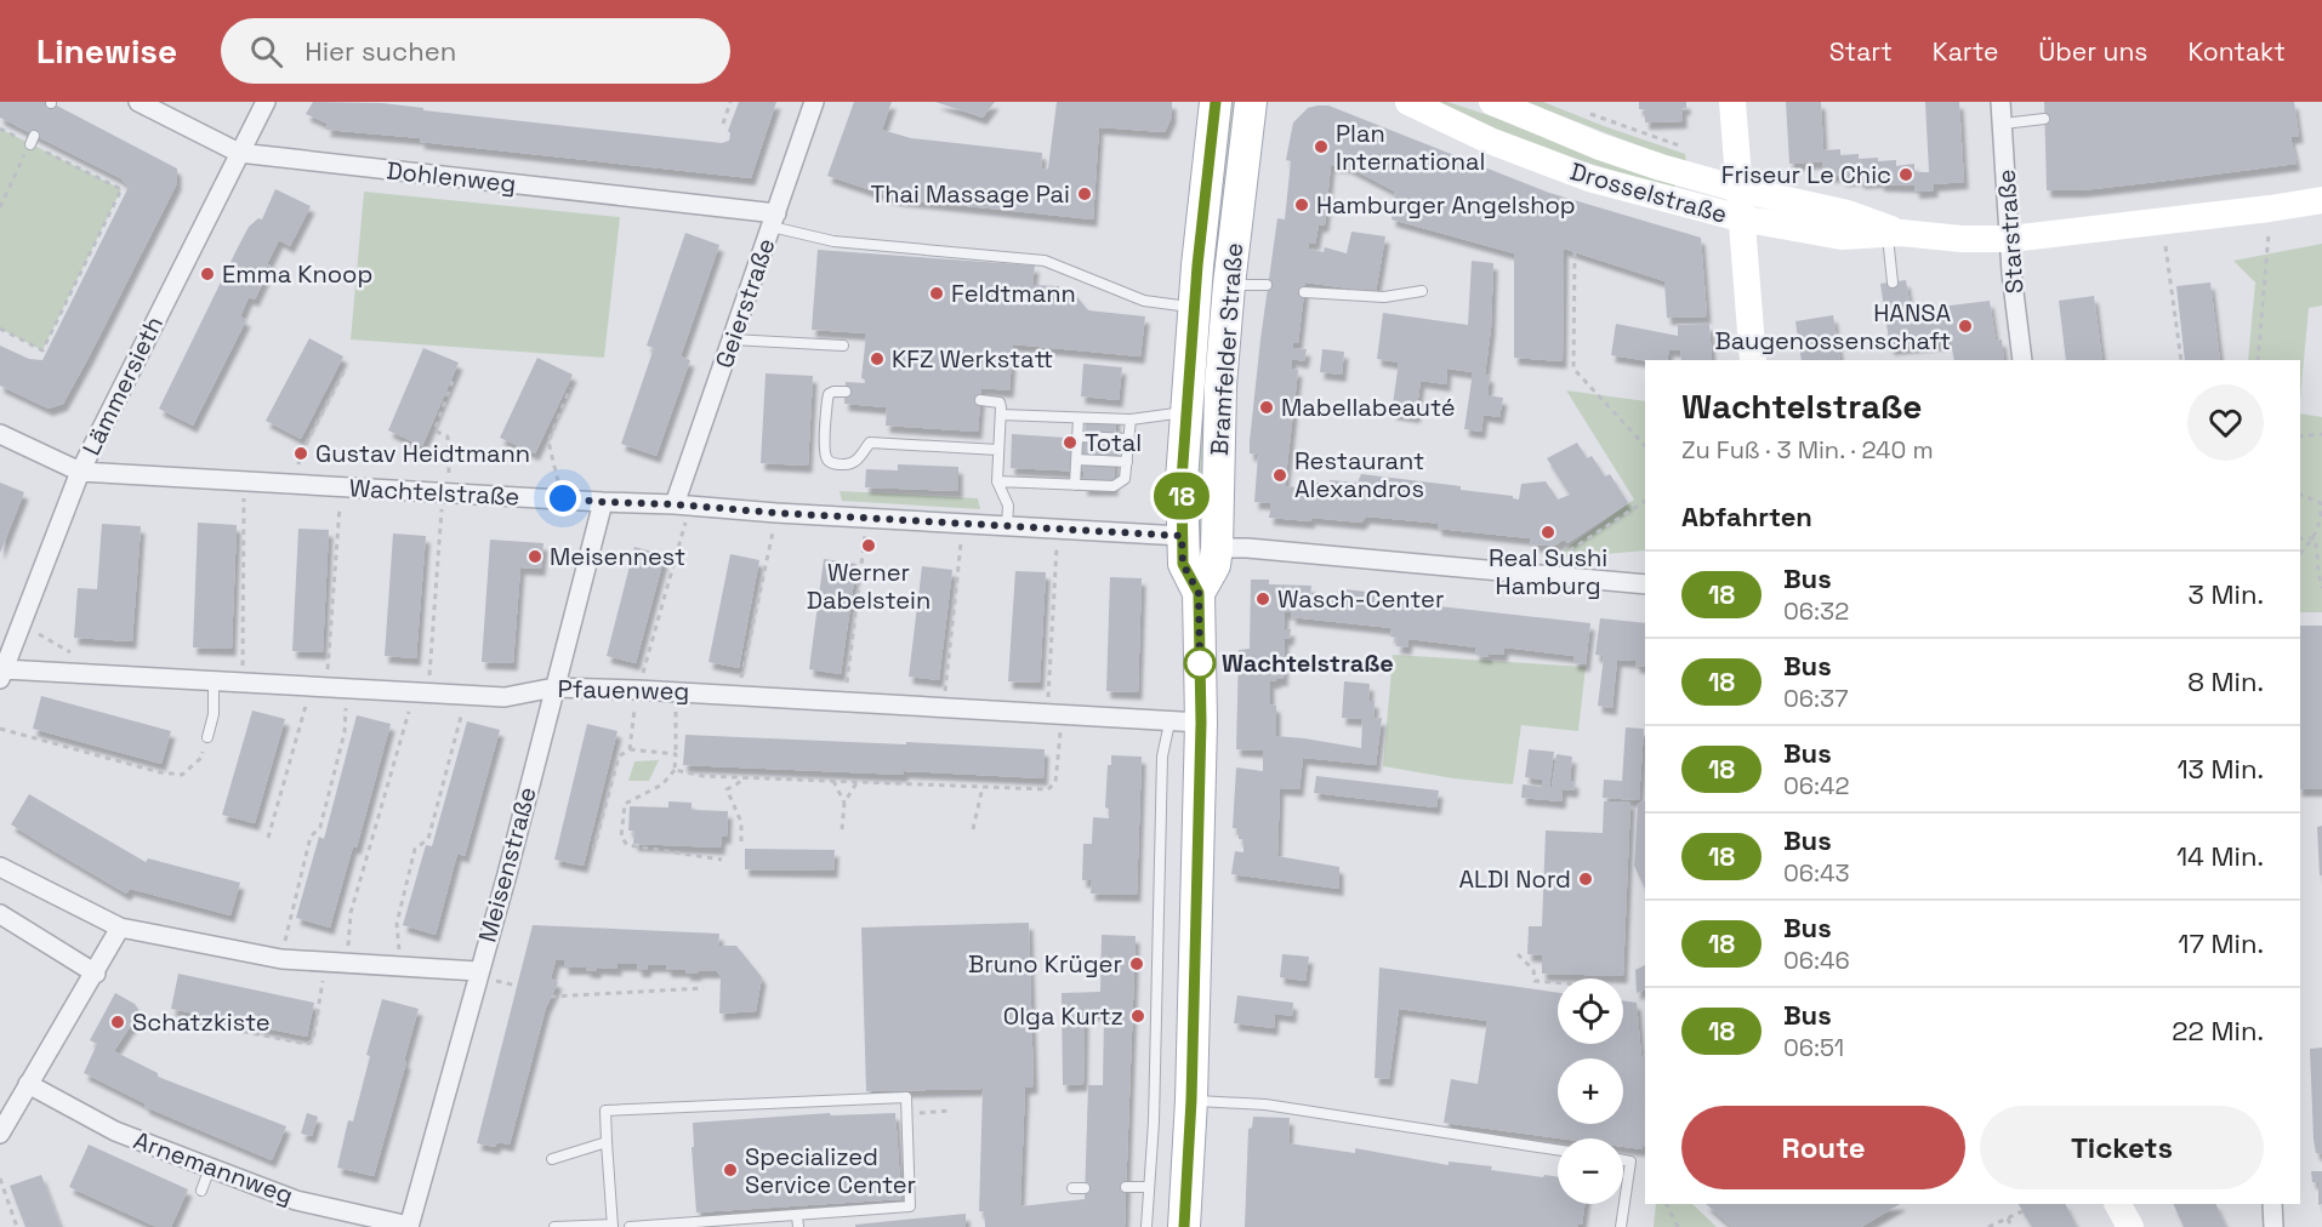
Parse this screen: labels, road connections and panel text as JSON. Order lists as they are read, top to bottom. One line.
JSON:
{"streets":{"main road":["Drosselstraße","Bramfelder Straße"],"street":["Dohlenweg","Starstraße","Geierstraße","Lämmersieth","Wachtelstraße","Pfauenweg","Meisenstraße","Arnemannweg"]},"crossings":[["Dohlenweg","Geierstraße"],["Dohlenweg","Lämmersieth"],["Drosselstraße","Starstraße"],["Geierstraße","Wachtelstraße"],["Bramfelder Straße","Wachtelstraße"],["Bramfelder Straße","Pfauenweg"],["Lämmersieth","Wachtelstraße"],["Lämmersieth","Pfauenweg"],["Wachtelstraße","Meisenstraße"],["Pfauenweg","Meisenstraße"],["Meisenstraße","Arnemannweg"]],"places":["Plan International","Friseur Le Chic","Thai Massage Pai","Hamburger Angelshop","Emma Knoop","Feldtmann","HANSA Baugenossenschaft","KFZ Werkstatt","Mabellabeauté","Total","Gustav Heidtmann","Restaurant Alexandros","Real Sushi Hamburg","Werner Dabelstein","Meisennest","Wasch-Center","Wachtelstraße","ALDI Nord","Bruno Krüger","Olga Kurtz","Schatzkiste","Specialized Service Center"],"lines":["bus line 18"],"page":{"header":"Linewise","search":"Hier suchen","nav":["Start","Karte","Über uns","Kontakt"],"on_map":"18","heading":[["Wachtelstraße","Zu Fuß · 3 Min. · 240 m"],"Abfahrten"],"list":[{"mark":"18","name":"Bus","note":"06:32","value":"3 Min."},{"mark":"18","name":"Bus","note":"06:37","value":"8 Min."},{"mark":"18","name":"Bus","note":"06:42","value":"13 Min."},{"mark":"18","name":"Bus","note":"06:43","value":"14 Min."},{"mark":"18","name":"Bus","note":"06:46","value":"17 Min."},{"mark":"18","name":"Bus","note":"06:51","value":"22 Min."}],"map_buttons":["+","−"],"buttons":["Route","Tickets"]}}
